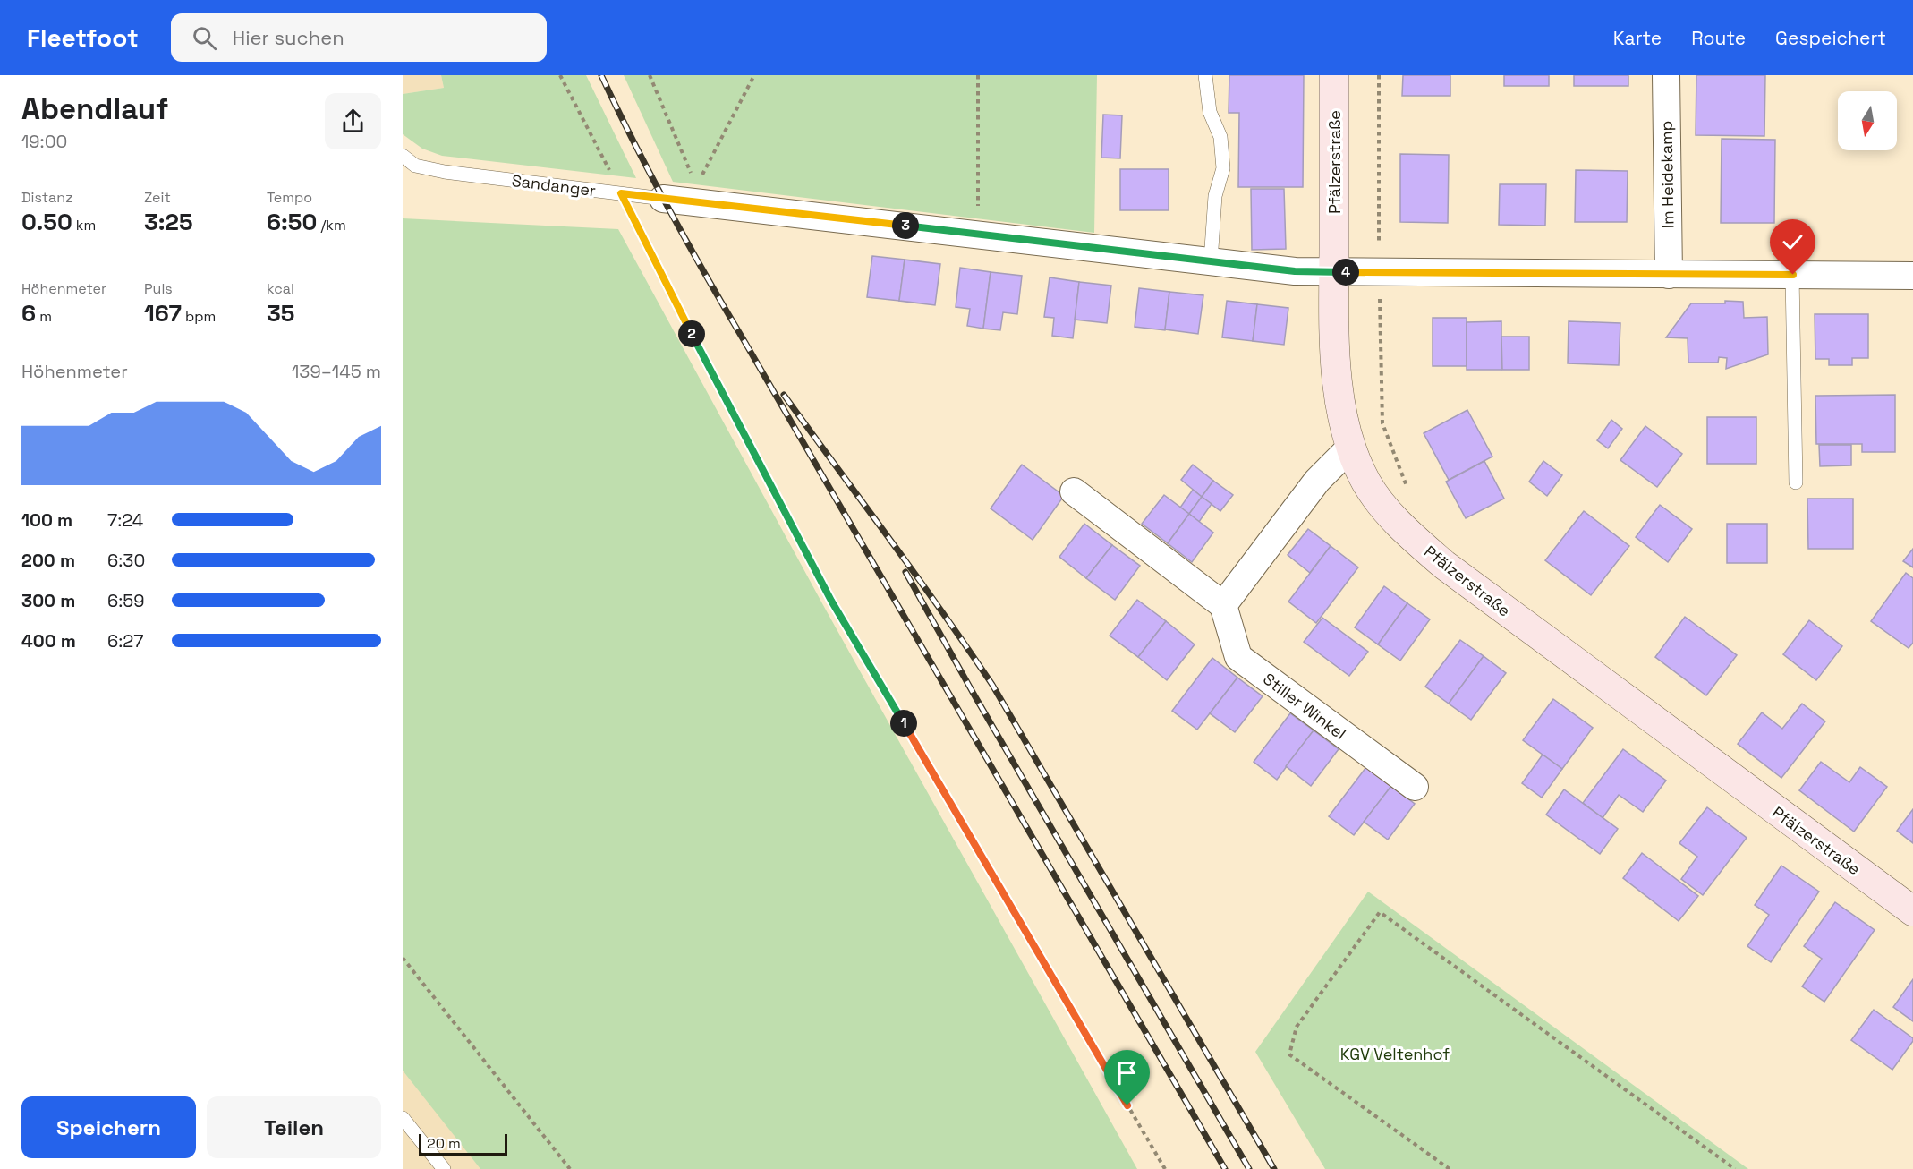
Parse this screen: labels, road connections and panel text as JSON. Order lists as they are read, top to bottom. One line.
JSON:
{"streets":{"street":["Pfälzerstraße","Im Heidekamp","Sandanger","Stiller Winkel"]},"crossings":[["Pfälzerstraße","Sandanger"],["Im Heidekamp","Sandanger"]],"parks":["KGV Veltenhof"],"scale_bar":"20 m","north":"bottom","page":{"header":"Fleetfoot","search":"Hier suchen","nav":["Karte","Route","Gespeichert"],"heading":["Abendlauf","19:00"],"stats":[["Distanz","0.50 km"],["Zeit","3:25"],["Tempo","6:50 /km"],["Höhenmeter","6 m"],["Puls","167 bpm"],["kcal","35"]],"pins":["3","4","2","1"],"chart":["Höhenmeter","139–145 m"],"list":[{"name":"100 m","note":"7:24"},{"name":"200 m","note":"6:30"},{"name":"300 m","note":"6:59"},{"name":"400 m","note":"6:27"}],"buttons":["Speichern","Teilen"],"scale":"20 m"}}
